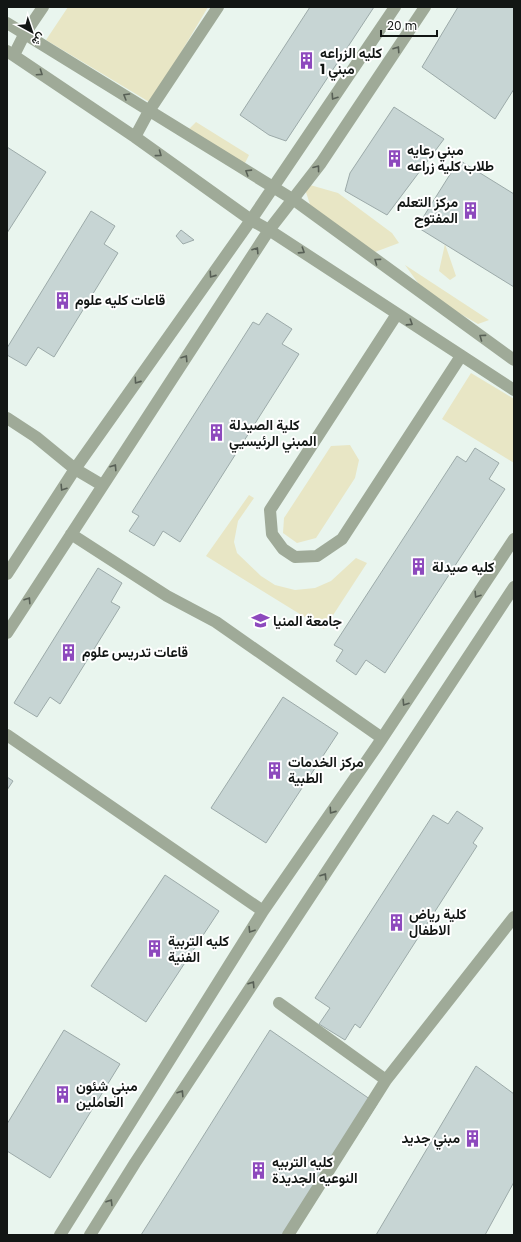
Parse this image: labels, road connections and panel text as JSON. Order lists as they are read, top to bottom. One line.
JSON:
{"places":{"building":["كليه الزراعه مبني 1","مبني رعايه طلاب كليه زراعه","مركز التعلم المفتوح","قاعات كليه علوم","كلية الصيدلة المبني الرئيسيي","كليه صيدلة","قاعات تدريس علوم","مركز الخدمات الطبية","كلية رياض الاطفال","كليه التربية الفنية","مبني شئون العاملين","مبني جديد","كليه التربيه النوعيه الجديدة"],"school or university":["جامعة المنيا"]},"scale_bar":"20 m","north":"bottom right"}
